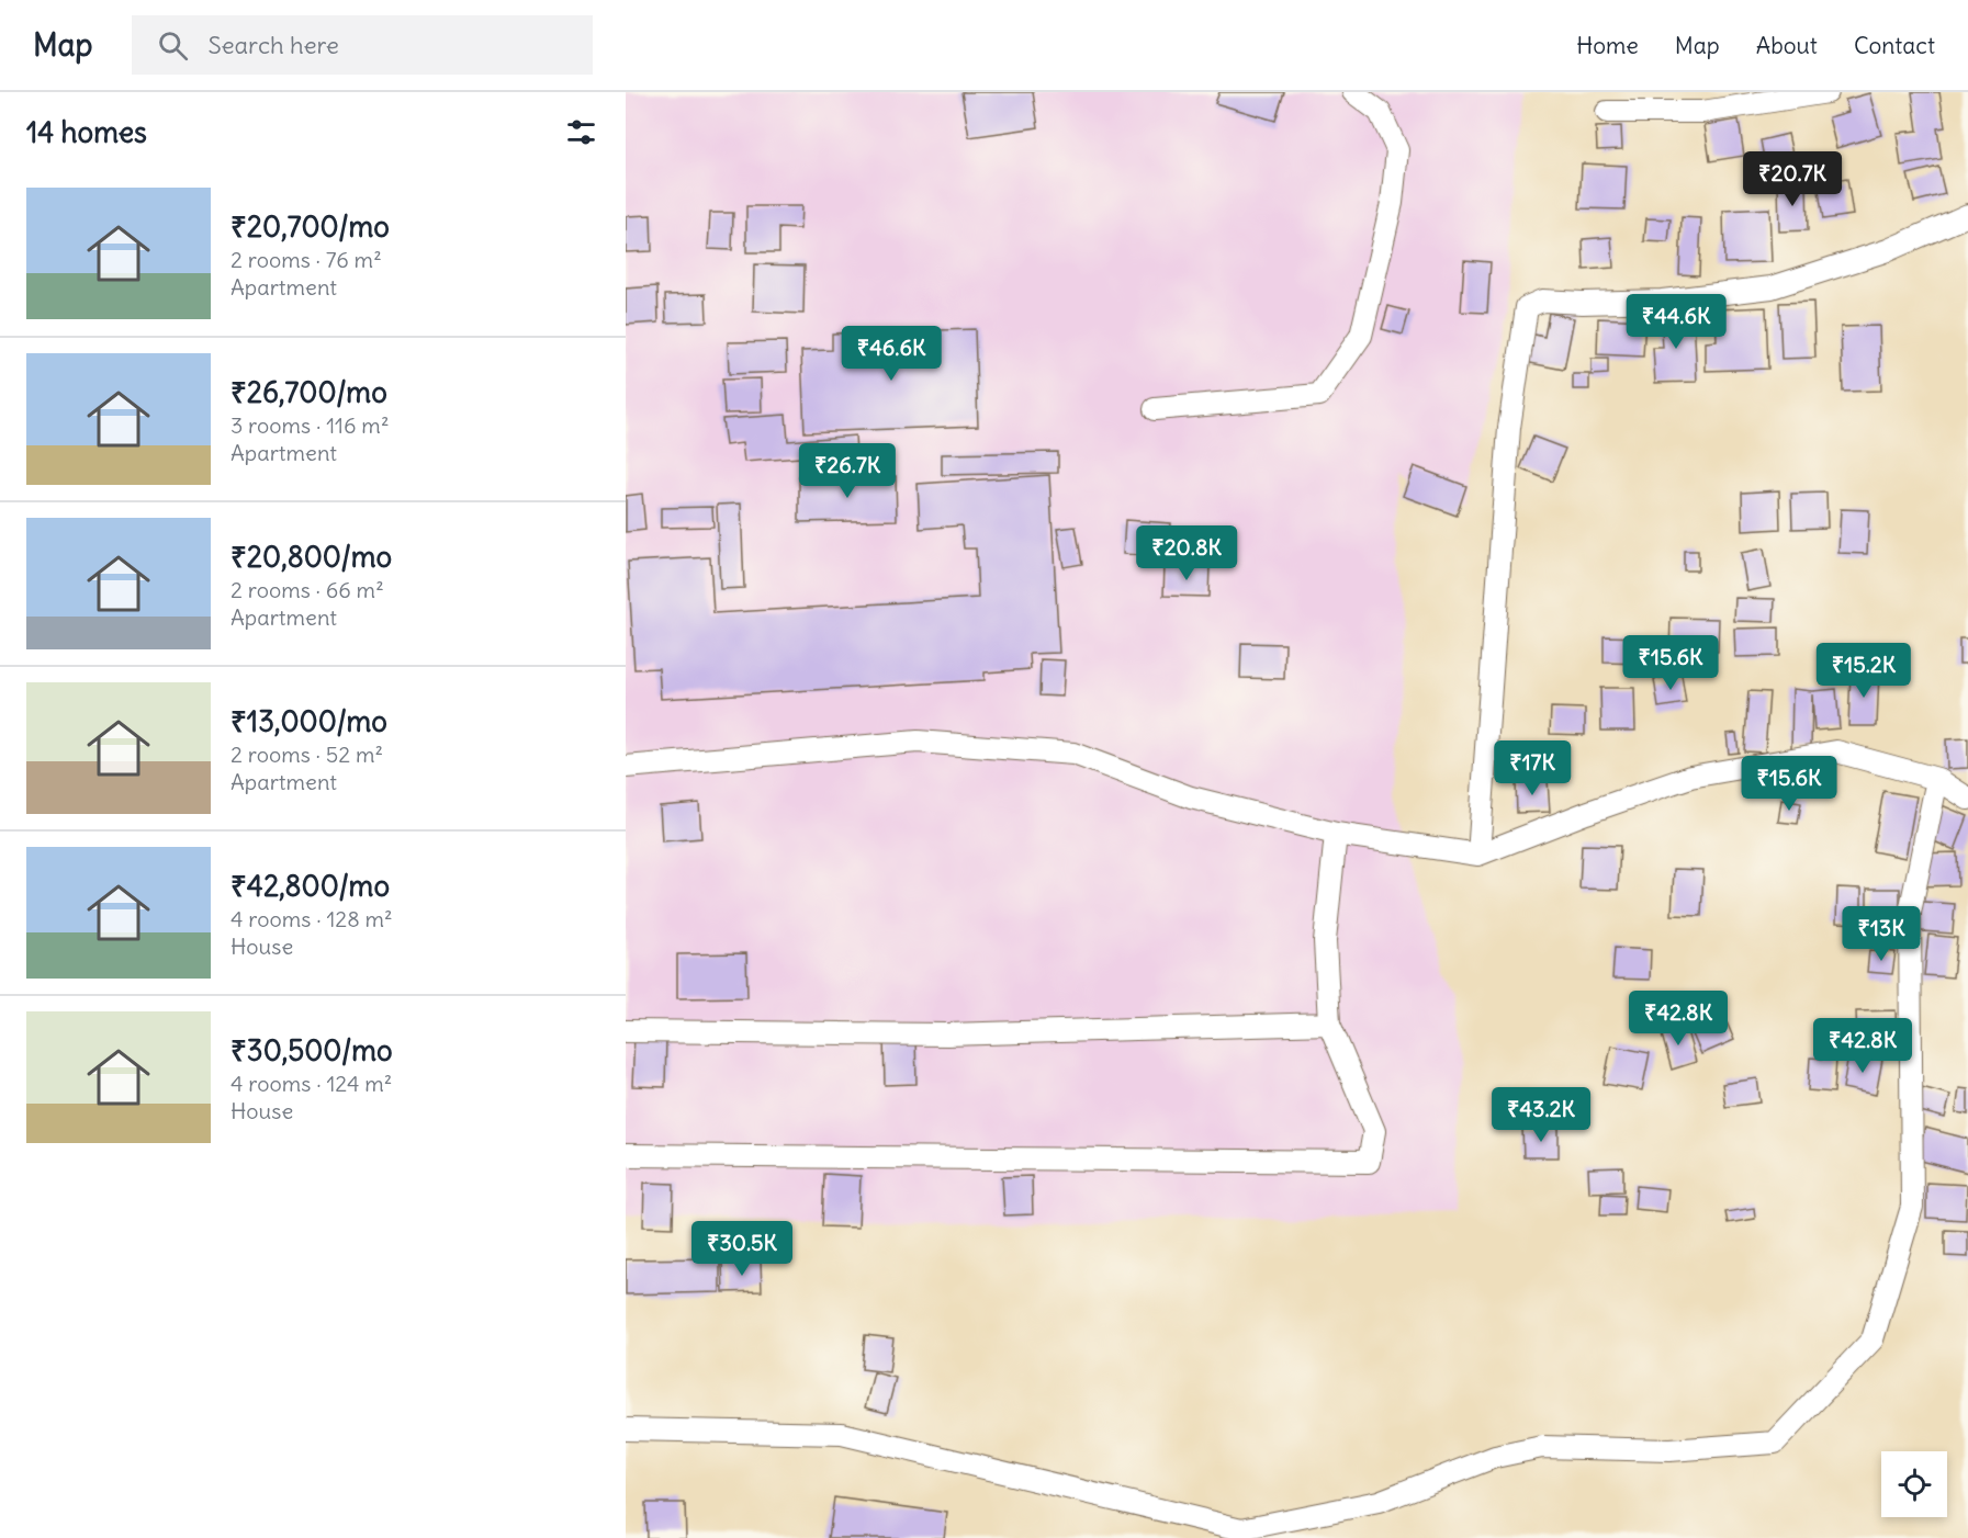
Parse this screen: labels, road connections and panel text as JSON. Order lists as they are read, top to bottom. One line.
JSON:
{"page":{"header":"Map","search":"Search here","nav":["Home","Map","About","Contact"],"heading":"14 homes","price":["₹20.7K","₹44.6K","₹46.6K","₹26.7K","₹20.8K","₹15.6K","₹15.2K","₹17K","₹15.6K","₹13K","₹42.8K","₹42.8K","₹43.2K","₹30.5K"],"list":[{"name":"₹20,700/mo","note":"2 rooms · 76 m² · Apartment"},{"name":"₹26,700/mo","note":"3 rooms · 116 m² · Apartment"},{"name":"₹20,800/mo","note":"2 rooms · 66 m² · Apartment"},{"name":"₹13,000/mo","note":"2 rooms · 52 m² · Apartment"},{"name":"₹42,800/mo","note":"4 rooms · 128 m² · House"},{"name":"₹30,500/mo","note":"4 rooms · 124 m² · House"}]}}
